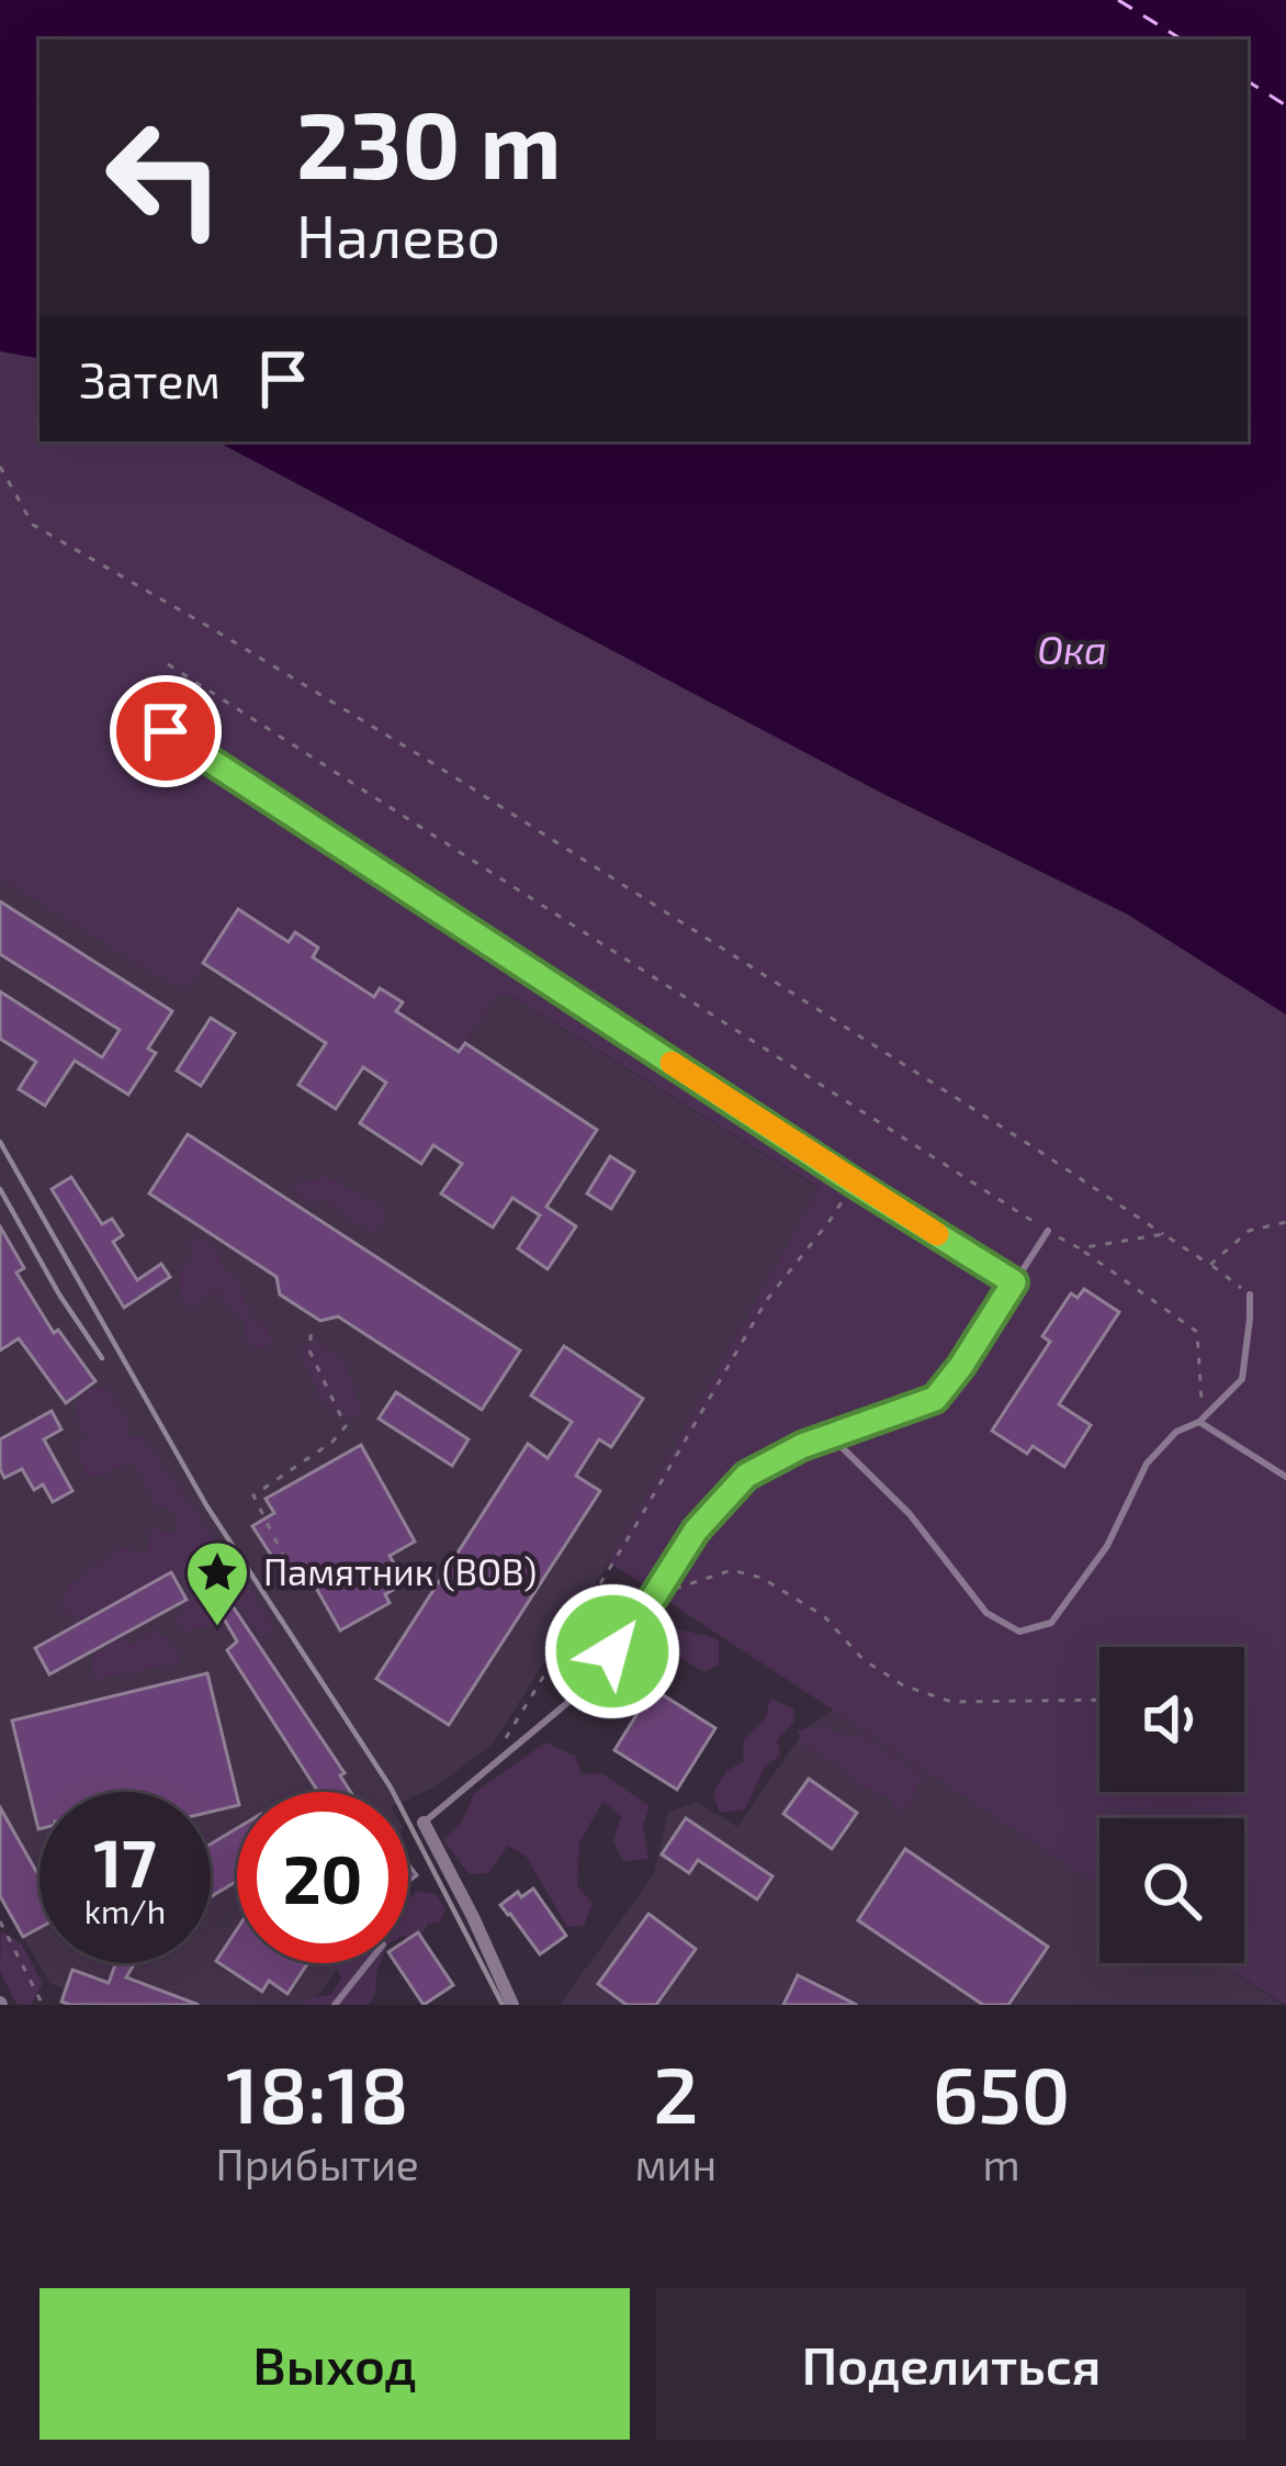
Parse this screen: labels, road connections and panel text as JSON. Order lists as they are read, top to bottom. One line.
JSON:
{"water":["Ока"],"places":{"place":["Памятник (ВОВ)"]},"page":{"turn":["230 m","Налево"],"then":"Затем","speed":"17 km/h","limit":"20","eta":["18:18","Прибытие","2","мин","650","m"],"buttons":["Выход","Поделиться"]}}
